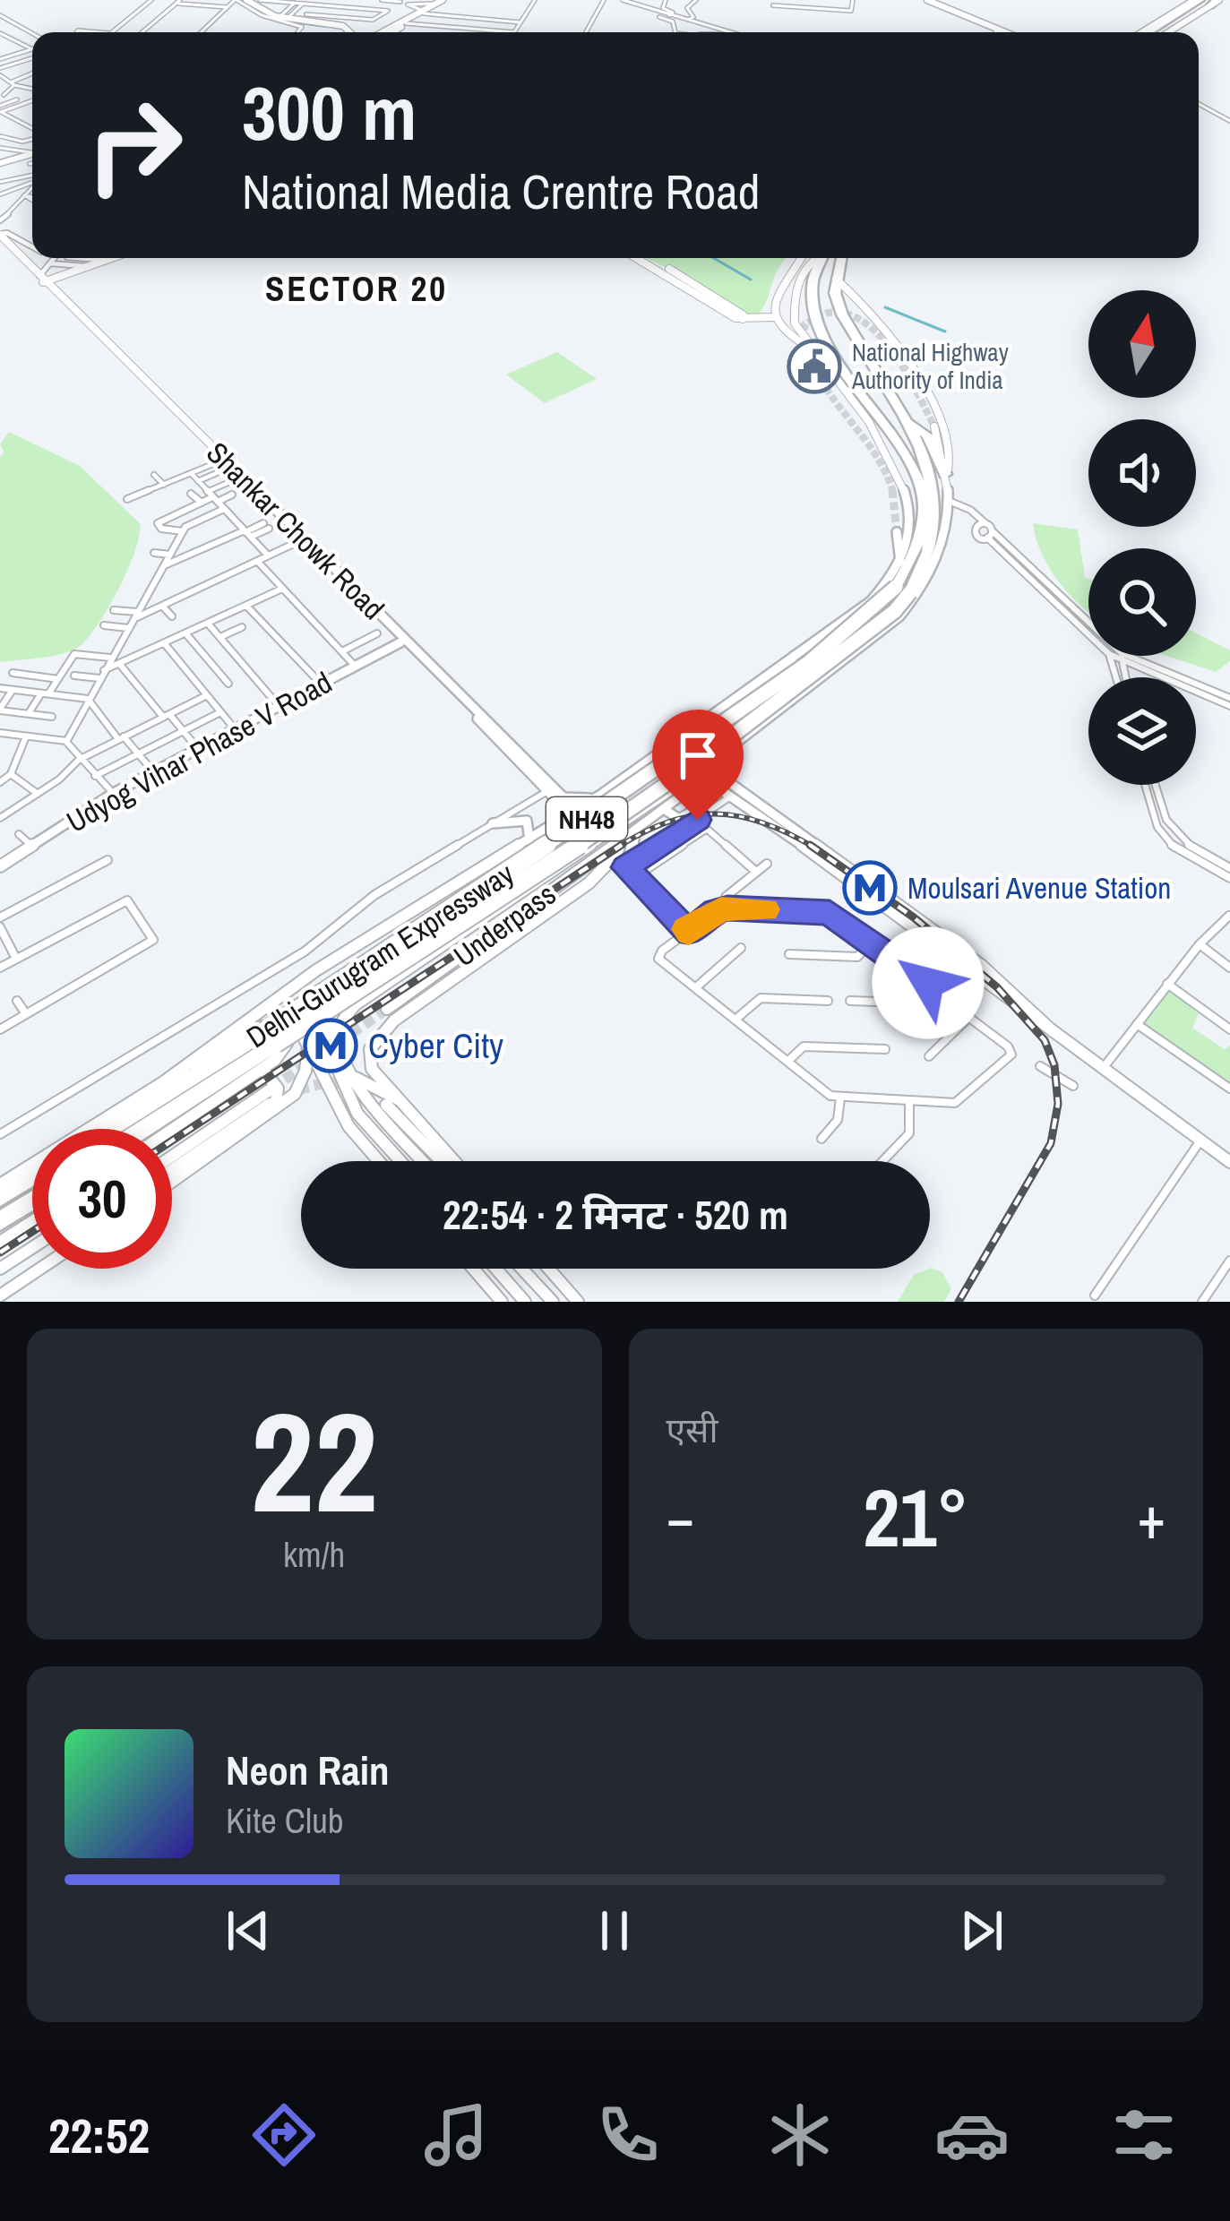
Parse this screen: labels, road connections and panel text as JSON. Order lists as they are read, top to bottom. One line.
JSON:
{"streets":{"highway":["NH48","Delhi-Gurugram Expressway"],"main road":["Shankar Chowk Road","Udyog Vihar Phase V Road","Underpass"]},"crossings":[["Shankar Chowk Road","Udyog Vihar Phase V Road"]],"districts":["SECTOR 20"],"places":{"public building":["National Highway Authority of India"],"metro station":["Moulsari Avenue Station","Cyber City"]},"north":"top","page":{"turn":["300 m","National Media Crentre Road"],"limit":"30","trip":"22:54 · 2 मिनट · 520 m","tile":[["22","km/h"],"एसी"],"heat":["−","21°","+"],"song":["Neon Rain","Kite Club"],"tabs":"22:52"}}
